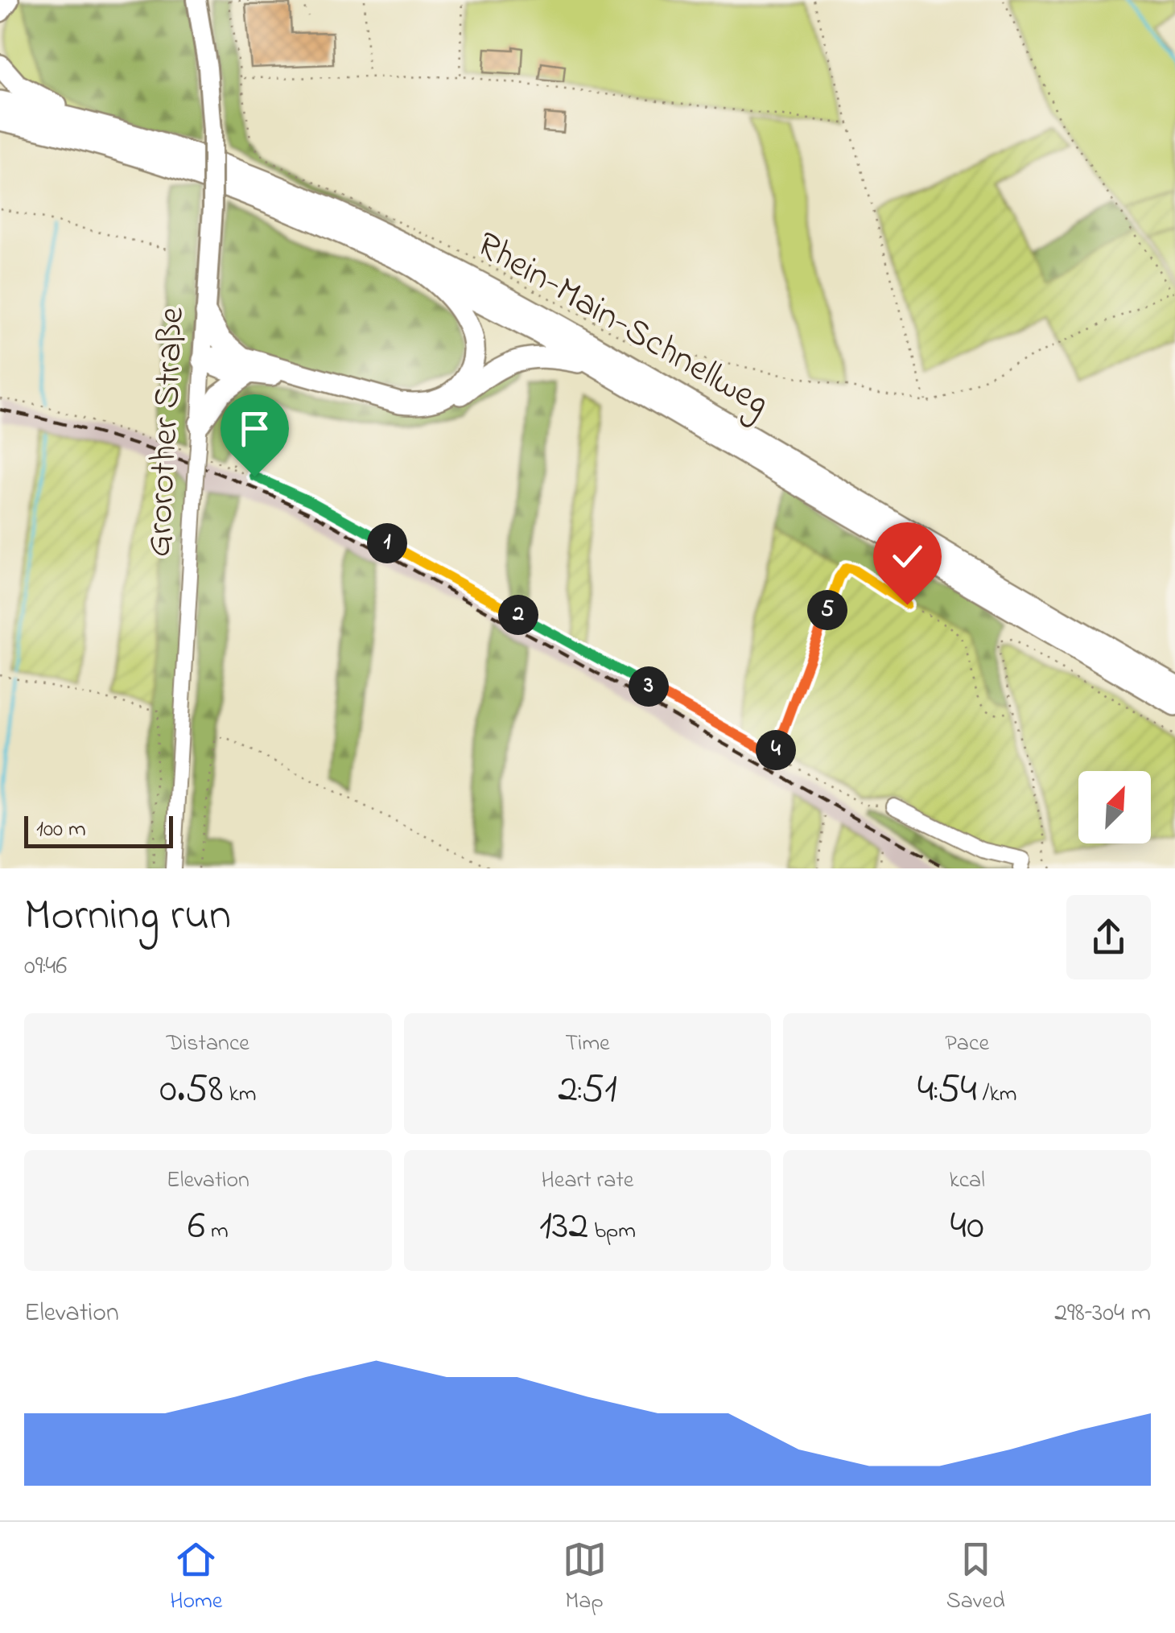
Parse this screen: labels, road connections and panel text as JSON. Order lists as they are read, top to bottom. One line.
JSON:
{"streets":{"highway":["Rhein-Main-Schnellweg"],"main road":["Grorother Straße"]},"scale_bar":"100 m","north":"top right","page":{"pins":["1","5","2","3","4"],"scale":"100 m","heading":["Morning run","09:46"],"stats":[["Distance","0.58 km"],["Time","2:51"],["Pace","4:54 /km"],["Elevation","6 m"],["Heart rate","132 bpm"],["kcal","40"]],"chart":["Elevation","298–304 m"],"tabs":["Home","Map","Saved"]}}
